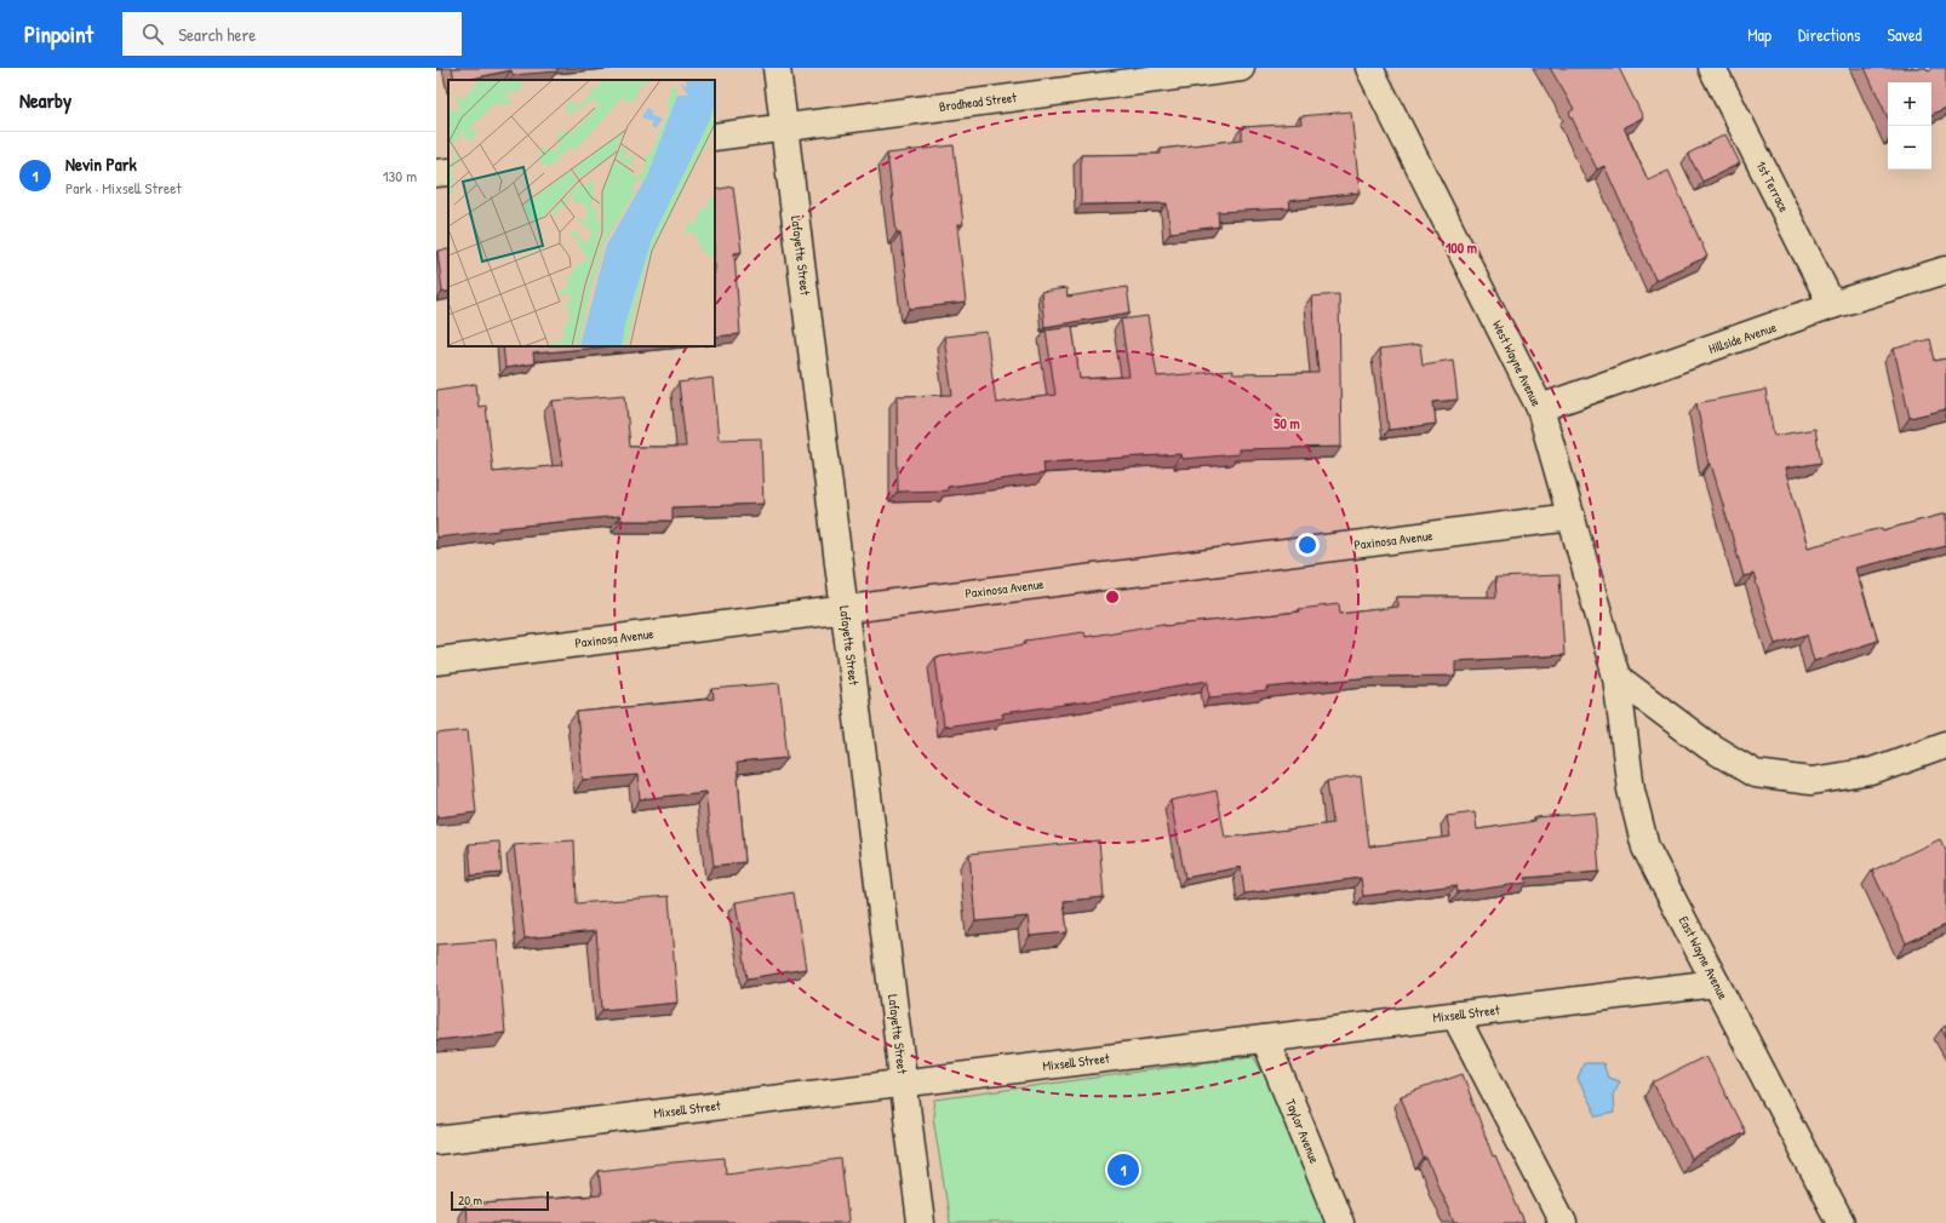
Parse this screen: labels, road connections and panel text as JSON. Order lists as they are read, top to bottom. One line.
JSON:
{"streets":{"street":["Brodhead Street","1st Terrace","Lafayette Street","Hillside Avenue","West Wayne Avenue","Paxinosa Avenue","East Wayne Avenue","Mixsell Street","Taylor Avenue"]},"crossings":[["Brodhead Street","Lafayette Street"],["1st Terrace","Hillside Avenue"],["Lafayette Street","Paxinosa Avenue"],["Lafayette Street","Mixsell Street"],["Hillside Avenue","West Wayne Avenue"],["West Wayne Avenue","Paxinosa Avenue"],["West Wayne Avenue","East Wayne Avenue"],["East Wayne Avenue","Mixsell Street"],["Mixsell Street","Taylor Avenue"]],"scale_bar":"20 m","page":{"header":"Pinpoint","search":"Search here","nav":["Map","Directions","Saved"],"heading":"Nearby","map_buttons":["+","−"],"list":[{"mark":"1","name":"Nevin Park","note":"Park · Mixsell Street","value":"130 m"}],"pins":"1","scale":"20 m"},"rings":["100 m","50 m"]}
